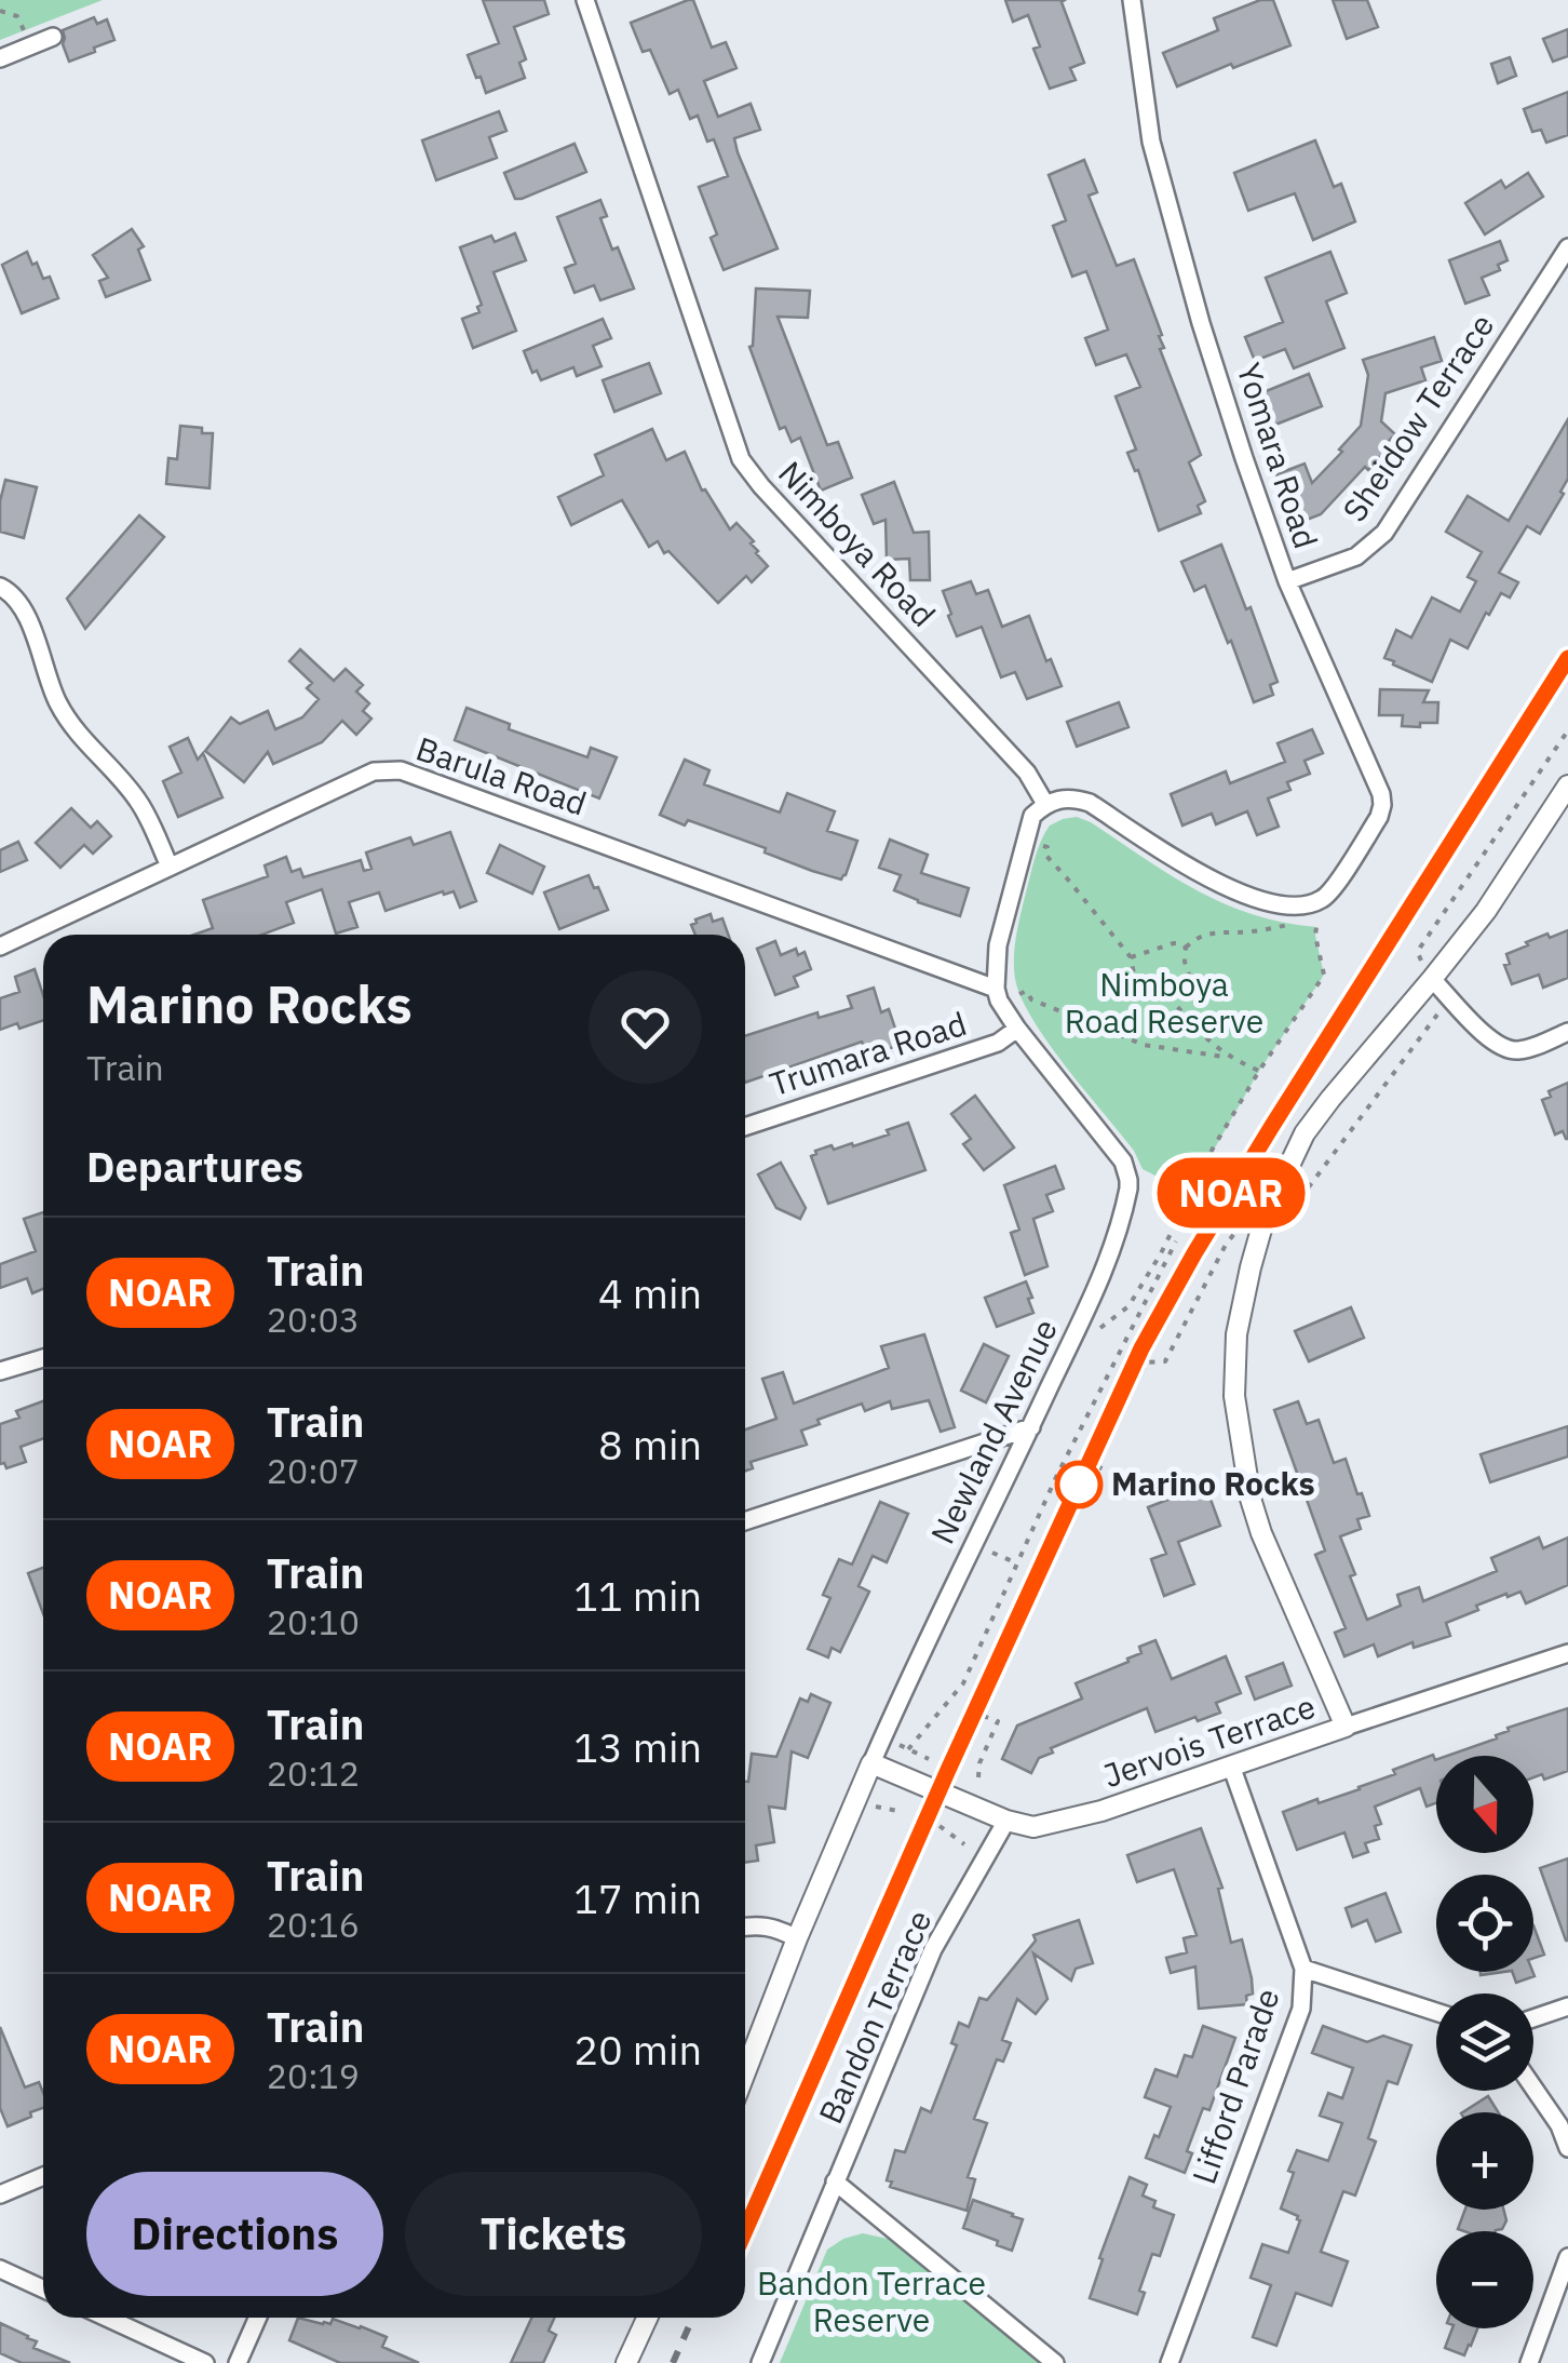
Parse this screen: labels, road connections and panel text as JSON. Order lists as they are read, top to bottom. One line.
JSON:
{"streets":{"street":["Sheidow Terrace","Yomara Road","Nimboya Road","Barula Road","Trumara Road","Newland Avenue","Jervois Terrace","Bandon Terrace","Lifford Parade"]},"crossings":[["Sheidow Terrace","Yomara Road"],["Yomara Road","Nimboya Road"],["Barula Road","Newland Avenue"],["Trumara Road","Newland Avenue"],["Newland Avenue","Jervois Terrace"],["Jervois Terrace","Bandon Terrace"],["Jervois Terrace","Lifford Parade"]],"parks":["Nimboya Road Reserve","Bandon Terrace Reserve"],"places":["Marino Rocks"],"north":"bottom","page":{"on_map":"NOAR","heading":[["Marino Rocks","Train"],"Departures"],"list":[{"mark":"NOAR","name":"Train","note":"20:03","value":"4 min"},{"mark":"NOAR","name":"Train","note":"20:07","value":"8 min"},{"mark":"NOAR","name":"Train","note":"20:10","value":"11 min"},{"mark":"NOAR","name":"Train","note":"20:12","value":"13 min"},{"mark":"NOAR","name":"Train","note":"20:16","value":"17 min"},{"mark":"NOAR","name":"Train","note":"20:19","value":"20 min"}],"map_buttons":["+","−"],"buttons":["Directions","Tickets"]}}
